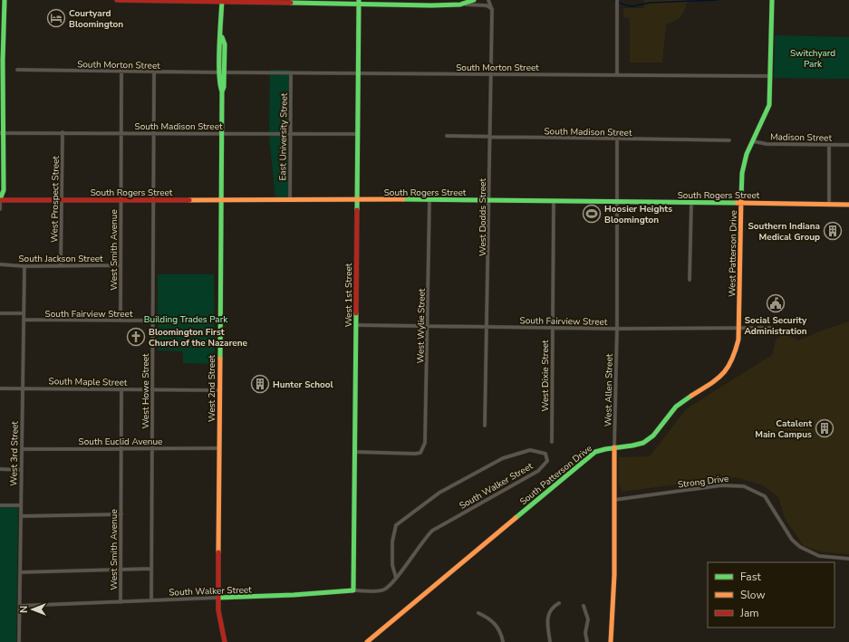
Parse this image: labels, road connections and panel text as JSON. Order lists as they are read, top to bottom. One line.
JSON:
{"streets":{"street":["South Morton Street","South Madison Street","East University Street","Madison Street","South Rogers Street","West Prospect Street","West Dodds Street","West Smith Avenue","West Patterson Drive","South Jackson Street","West 1st Street","South Fairview Street","West Wylie Street","West Dixie Street","South Maple Street","West 2nd Street","West Allen Street","West Howe Street","South Euclid Avenue","West 3rd Street","South Patterson Drive","Strong Drive","South Walker Street"]},"crossings":[["South Morton Street","East University Street"],["South Morton Street","West Dodds Street"],["South Morton Street","West Smith Avenue"],["South Morton Street","West Patterson Drive"],["South Morton Street","West 1st Street"],["South Morton Street","West 2nd Street"],["South Morton Street","West Howe Street"],["South Madison Street","East University Street"],["South Madison Street","West Prospect Street"],["South Madison Street","West Dodds Street"],["South Madison Street","West Smith Avenue"],["South Madison Street","West 1st Street"],["South Madison Street","West 2nd Street"],["South Madison Street","West Allen Street"],["South Madison Street","West Howe Street"],["East University Street","South Rogers Street"],["Madison Street","West Patterson Drive"],["South Rogers Street","West Prospect Street"],["South Rogers Street","West Dodds Street"],["South Rogers Street","West Smith Avenue"],["South Rogers Street","West Patterson Drive"],["South Rogers Street","West 1st Street"],["South Rogers Street","West Wylie Street"],["South Rogers Street","West Dixie Street"],["South Rogers Street","West 2nd Street"],["South Rogers Street","West Allen Street"],["South Rogers Street","West Howe Street"],["West Prospect Street","South Jackson Street"],["West Dodds Street","South Fairview Street"],["West Smith Avenue","South Jackson Street"],["West Smith Avenue","South Fairview Street"],["West Smith Avenue","South Maple Street"],["West Smith Avenue","South Euclid Avenue"],["West Smith Avenue","South Walker Street"],["West Patterson Drive","South Fairview Street"],["West Patterson Drive","South Patterson Drive"],["South Jackson Street","West 3rd Street"],["West 1st Street","South Fairview Street"],["West 1st Street","West Wylie Street"],["West 1st Street","South Walker Street"],["South Fairview Street","West Wylie Street"],["South Fairview Street","West Dixie Street"],["South Fairview Street","West Allen Street"],["South Fairview Street","West Howe Street"],["South Fairview Street","West 3rd Street"],["South Fairview Street","South Patterson Drive"],["South Maple Street","West 2nd Street"],["South Maple Street","West Howe Street"],["South Maple Street","West 3rd Street"],["West 2nd Street","South Euclid Avenue"],["West 2nd Street","South Walker Street"],["West Allen Street","South Patterson Drive"],["West Allen Street","Strong Drive"],["West Howe Street","South Euclid Avenue"],["West Howe Street","South Walker Street"],["South Euclid Avenue","West 3rd Street"],["West 3rd Street","South Walker Street"]],"parks":["Switchyard Park","Building Trades Park"],"places":{"hotel":["Courtyard Bloomington"],"sports":["Hoosier Heights Bloomington"],"building":["Southern Indiana Medical Group","Hunter School","Catalent Main Campus"],"public building":["Social Security Administration"],"church":["Bloomington First Church of the Nazarene"]},"legend":["Fast","Slow","Jam"],"north":"left"}
